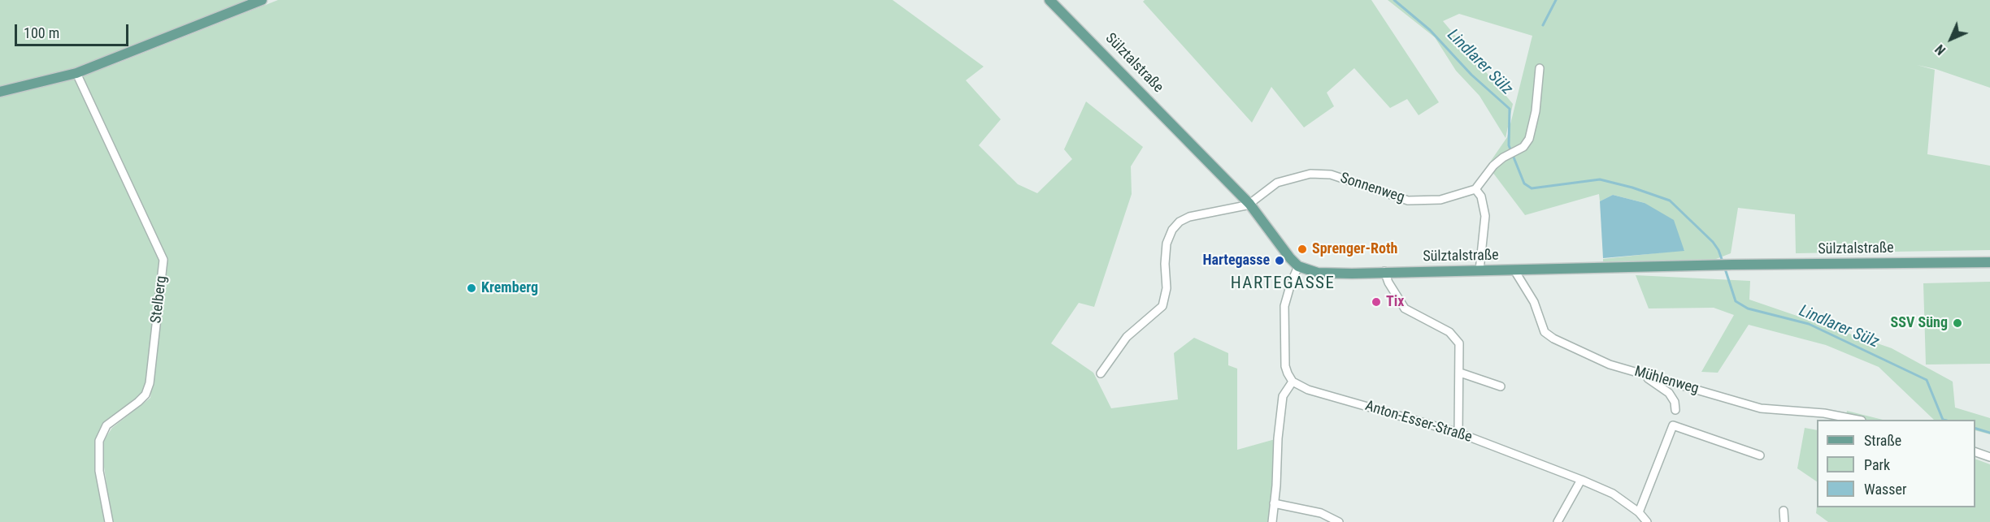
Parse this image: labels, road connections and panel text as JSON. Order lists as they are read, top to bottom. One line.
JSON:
{"streets":{"main road":["Sülztalstraße"],"street":["Sonnenweg","Stelberg","Mühlenweg","Anton-Esser-Straße"]},"crossings":[["Sülztalstraße","Sonnenweg"],["Sülztalstraße","Mühlenweg"]],"districts":["HARTEGASSE"],"water":["Lindlarer Sülz"],"places":["Sprenger-Roth","Hartegasse","Kremberg","Tix","SSV Süng"],"legend":["Straße","Park","Wasser"],"scale_bar":"100 m","north":"bottom left"}
